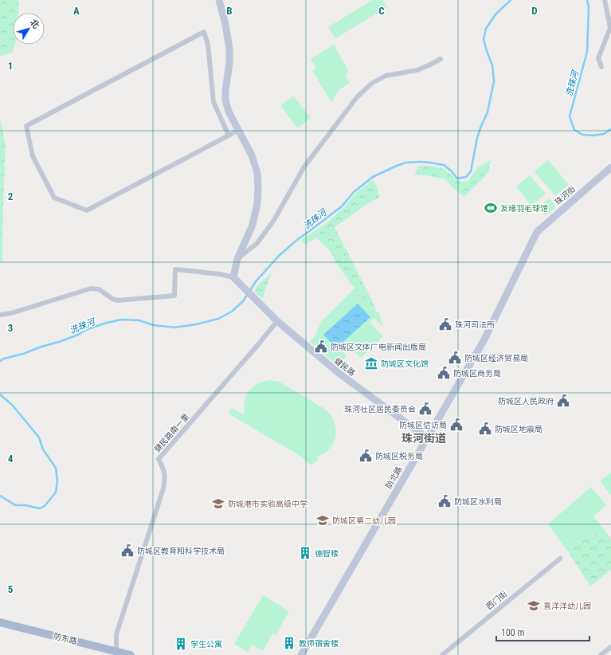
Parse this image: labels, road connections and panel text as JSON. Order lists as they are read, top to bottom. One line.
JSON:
{"streets":{"main road":["防东路"],"street":["珠河街","健民路","健民路南一里","防北路","西门街"]},"crossings":[["珠河街","防北路"],["健民路","健民路南一里"],["健民路","防北路"],["健民路南一里","防东路"]],"districts":["珠河街道"],"water":["洗珠河"],"places":{"sports":["友缘羽毛球馆"],"public building":["珠河司法所","防城区文体广电新闻出版局","防城区经济贸易局","防城区商务局","防城区人民政府","珠河社区居民委员会","防城区信访局","防城区地震局","防城区税务局","防城区水利局","防城区教育和科学技术局"],"museum":["防城区文化馆"],"school or university":["防城港市实验高级中学","防城区第二幼儿园","喜洋洋幼儿园"],"building":["德智楼","教师宿舍楼","学生公寓"]},"scale_bar":"100 m","north":"top right","grid":{"columns":["A","B","C","D"],"rows":["1","2","3","4","5"]}}
